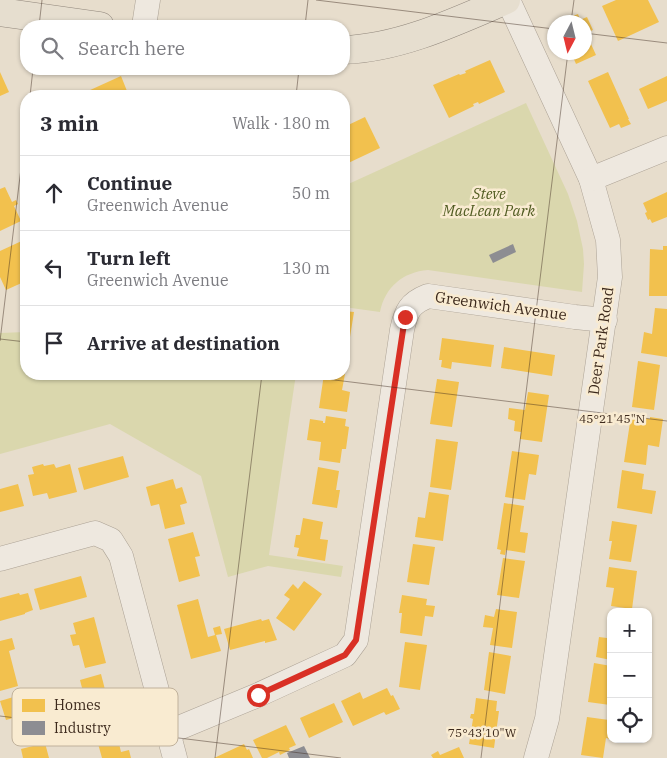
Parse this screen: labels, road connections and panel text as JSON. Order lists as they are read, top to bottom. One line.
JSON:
{"streets":{"street":["Greenwich Avenue","Deer Park Road"]},"crossings":[["Greenwich Avenue","Deer Park Road"]],"parks":["Steve MacLean Park"],"legend":["Homes","Industry"],"north":"bottom","page":{"search":"Search here","heading":["3 min","Walk · 180 m"],"list":[["Continue","Greenwich Avenue","50 m"],["Turn left","Greenwich Avenue","130 m"],"Arrive at destination"],"map_buttons":["+","−"]},"coordinates":["45°21'45\"N","75°43'10\"W"]}
